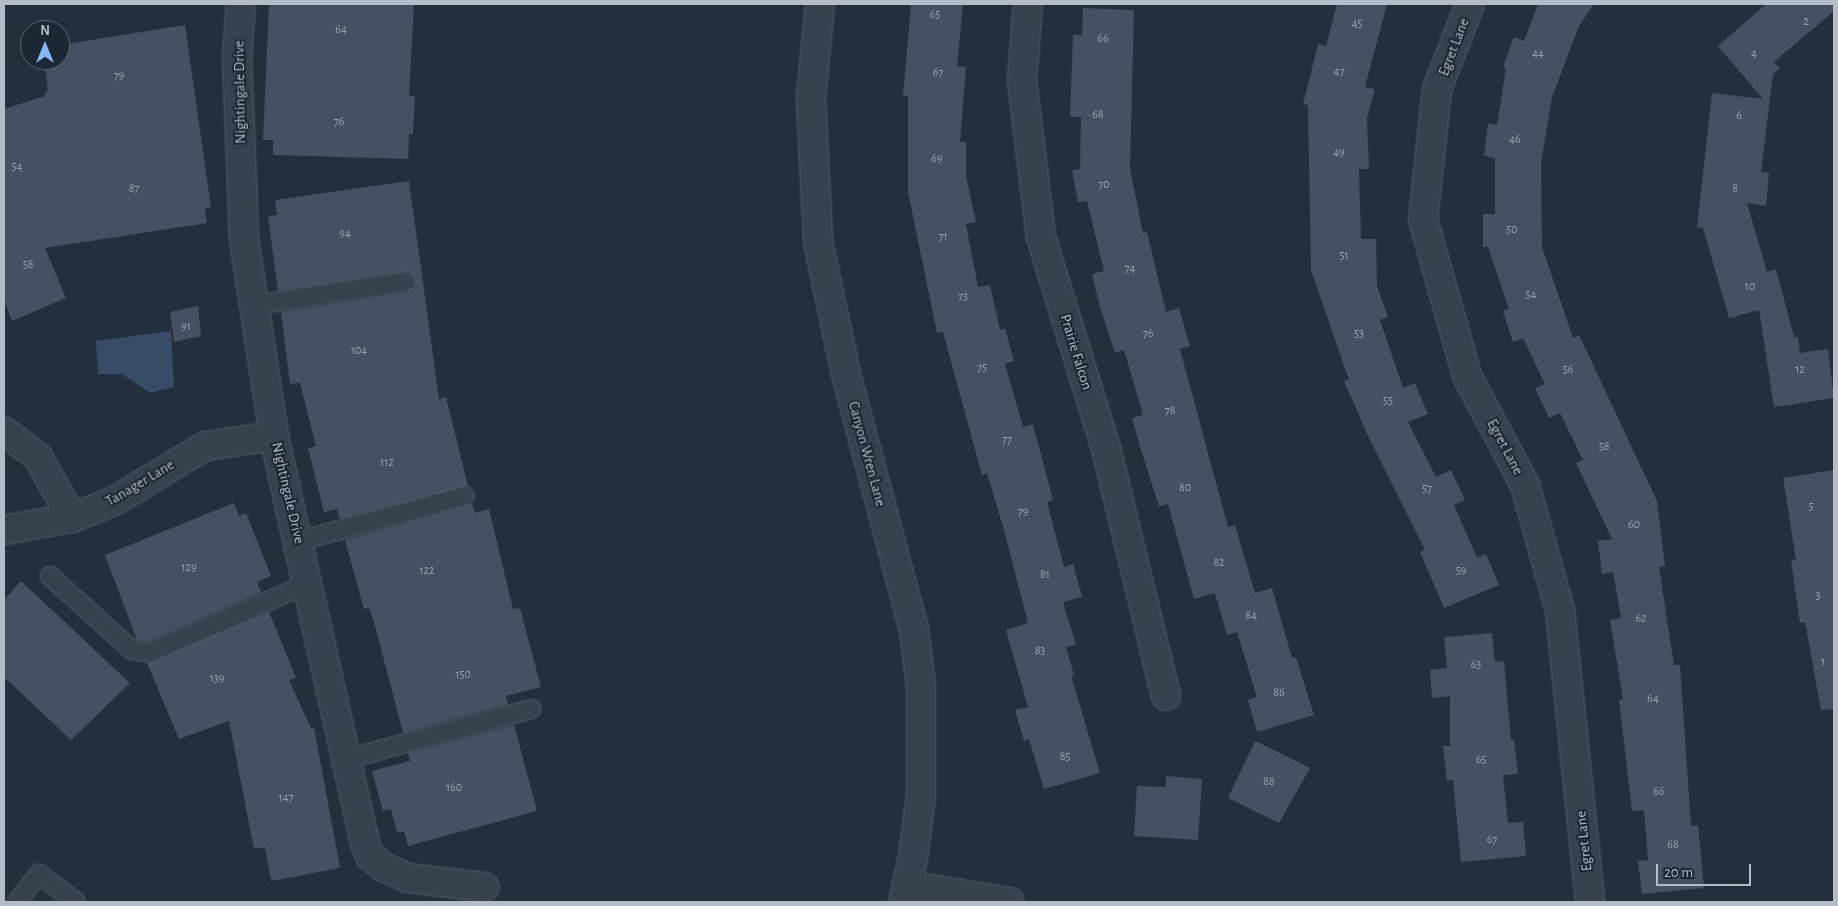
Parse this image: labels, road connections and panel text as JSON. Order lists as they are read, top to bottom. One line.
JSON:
{"streets":{"street":["Egret Lane","Nightingale Drive","Prairie Falcon","Canyon Wren Lane","Tanager Lane"]},"crossings":[["Nightingale Drive","Tanager Lane"]],"house_numbers":["65","2","45","64","66","44","4","47","67","79","68","6","76","46","49","69","54","70","87","8","50","94","71","51","58","74","10","54","73","91","76","53","104","75","56","12","55","78","77","58","112","80","57","5","79","60","82","129","122","59","81","3","84","62","83","1","63","150","139","86","64","85","65","88","160","66","147","67","68"],"scale_bar":"20 m","north":"top"}
